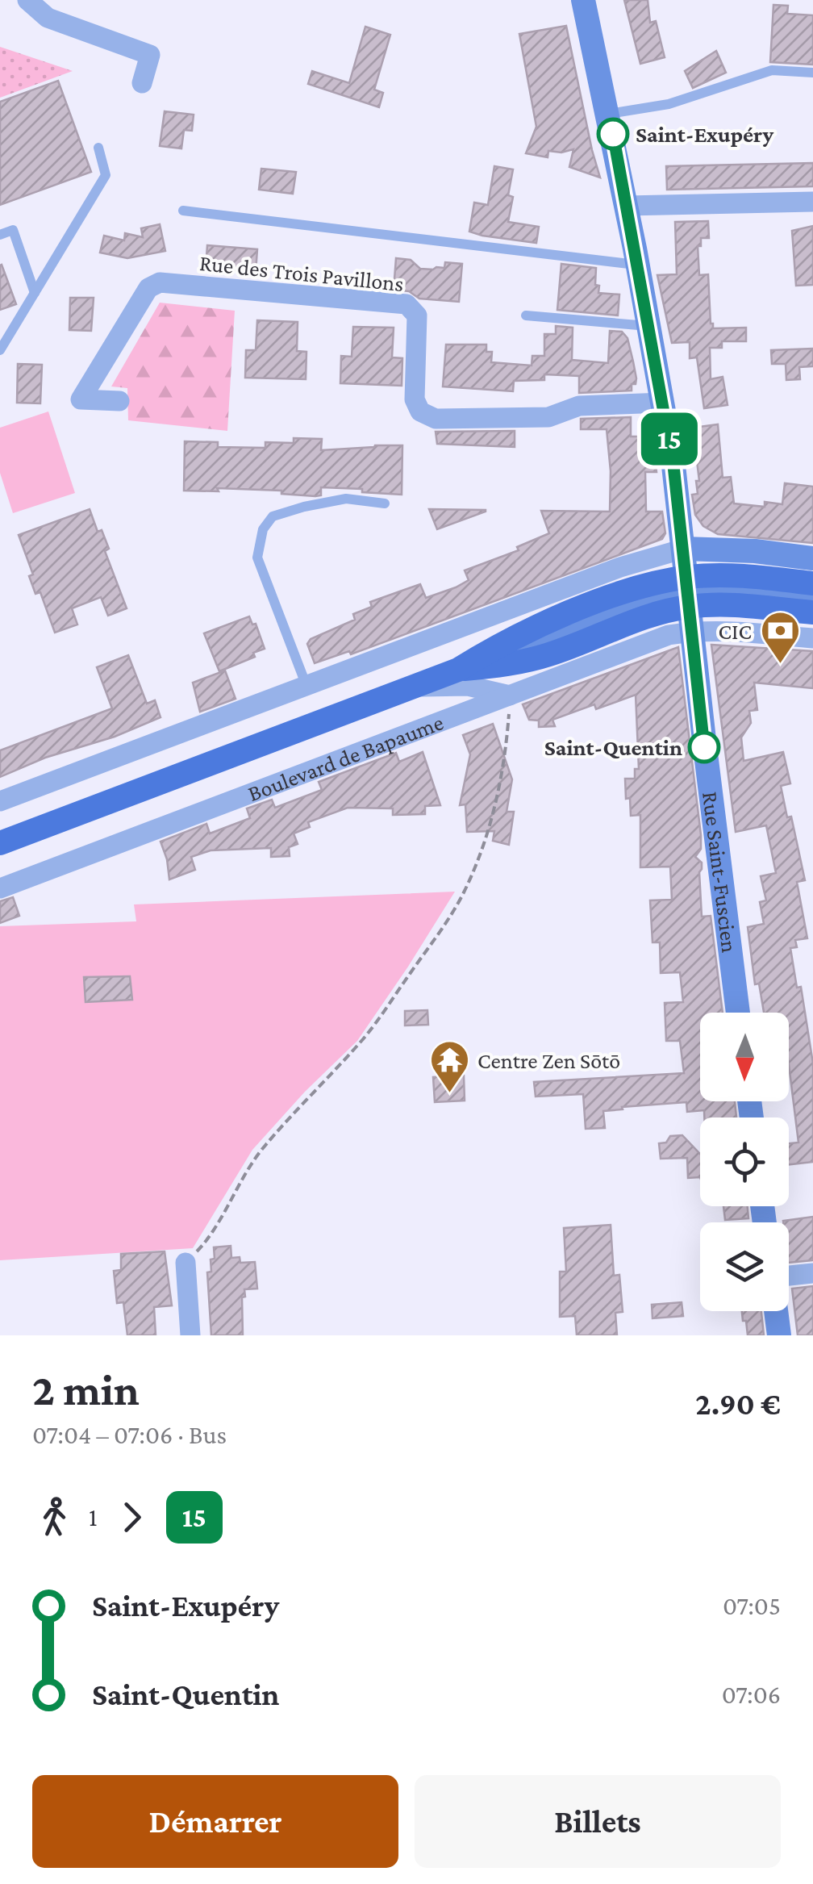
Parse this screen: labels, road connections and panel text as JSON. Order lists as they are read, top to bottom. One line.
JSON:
{"streets":{"main road":["Boulevard de Bapaume","Rue Saint-Fuscien"],"street":["Rue des Trois Pavillons"]},"crossings":[["Rue des Trois Pavillons","Rue Saint-Fuscien"],["Boulevard de Bapaume","Rue Saint-Fuscien"]],"places":{"other":["Saint-Exupéry","Saint-Quentin"],"bank":["CIC"],"temple":["Centre Zen Sōtō"]},"lines":["bus line 15"],"north":"bottom","page":{"on_map":"15","heading":["2 min","07:04 – 07:06 · Bus","2.90 €"],"legs":["1","15"],"list":[{"name":"Saint-Exupéry","value":"07:05"},{"name":"Saint-Quentin","value":"07:06"}],"buttons":["Démarrer","Billets"]}}
